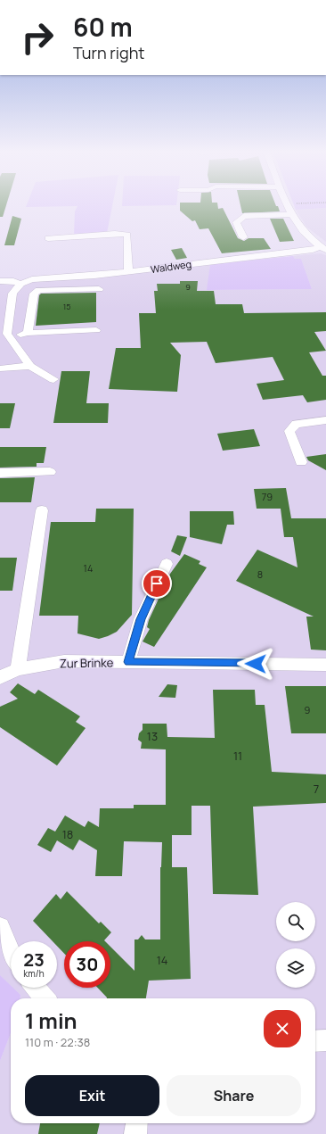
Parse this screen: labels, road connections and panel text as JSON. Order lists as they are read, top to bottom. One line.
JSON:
{"streets":{"street":["Waldweg","Zur Brinke"]},"house_numbers":["9","15","79","14","8","9","13","11","7","18","14"],"page":{"turn":["60 m","Turn right"],"speed":"23 km/h","limit":"30","heading":["1 min","110 m · 22:38"],"buttons":["Exit","Share"]}}
